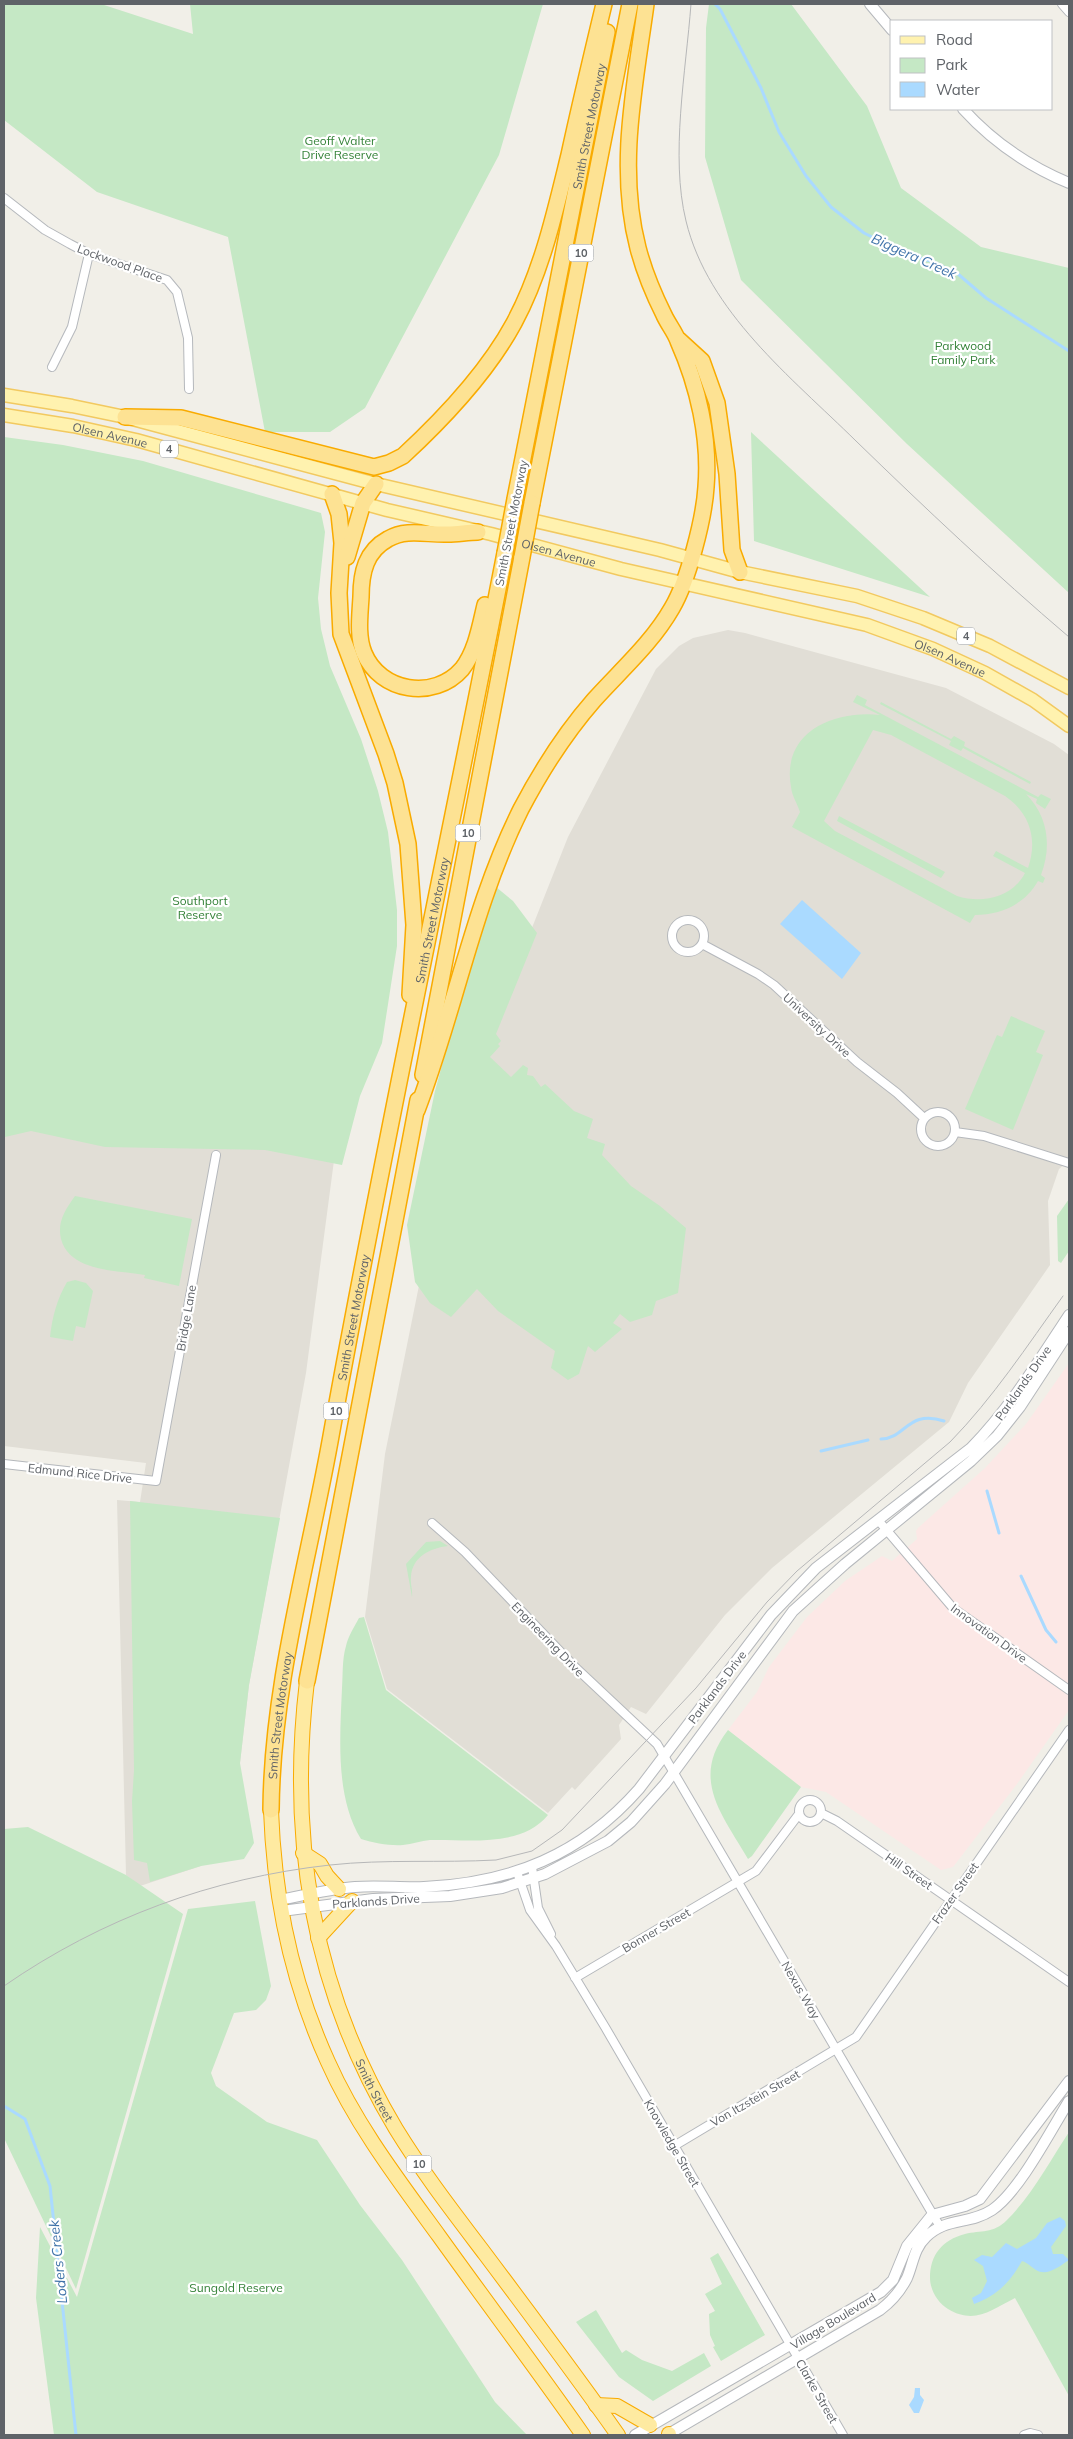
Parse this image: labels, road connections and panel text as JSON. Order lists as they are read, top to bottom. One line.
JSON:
{"streets":{"highway":["Smith Street Motorway","10","Smith Street"],"main road":["Olsen Avenue","4"],"street":["Lockwood Place","University Drive","Bridge Lane","Parklands Drive","Edmund Rice Drive","Innovation Drive","Engineering Drive","Hill Street","Frazer Street","Bonner Street","Nexus Way","Von Itzstein Street","Knowledge Street","Village Boulevard","Clarke Street"]},"crossings":[["Smith Street Motorway","10"],["Smith Street Motorway","Smith Street"],["10","Parklands Drive"],["Bridge Lane","Edmund Rice Drive"],["Parklands Drive","Innovation Drive"],["Parklands Drive","Engineering Drive"],["Parklands Drive","Nexus Way"],["Parklands Drive","Smith Street"],["Parklands Drive","Knowledge Street"],["Engineering Drive","Nexus Way"],["Hill Street","Frazer Street"],["Frazer Street","Nexus Way"],["Frazer Street","Von Itzstein Street"],["Bonner Street","Nexus Way"],["Bonner Street","Knowledge Street"],["Nexus Way","Von Itzstein Street"],["Nexus Way","Village Boulevard"],["Von Itzstein Street","Knowledge Street"],["Knowledge Street","Village Boulevard"],["Knowledge Street","Clarke Street"],["Village Boulevard","Clarke Street"]],"water":["Biggera Creek","Loders Creek"],"parks":["Geoff Walter Drive Reserve","Parkwood Family Park","Southport Reserve","Sungold Reserve"],"legend":["Road","Park","Water"]}
